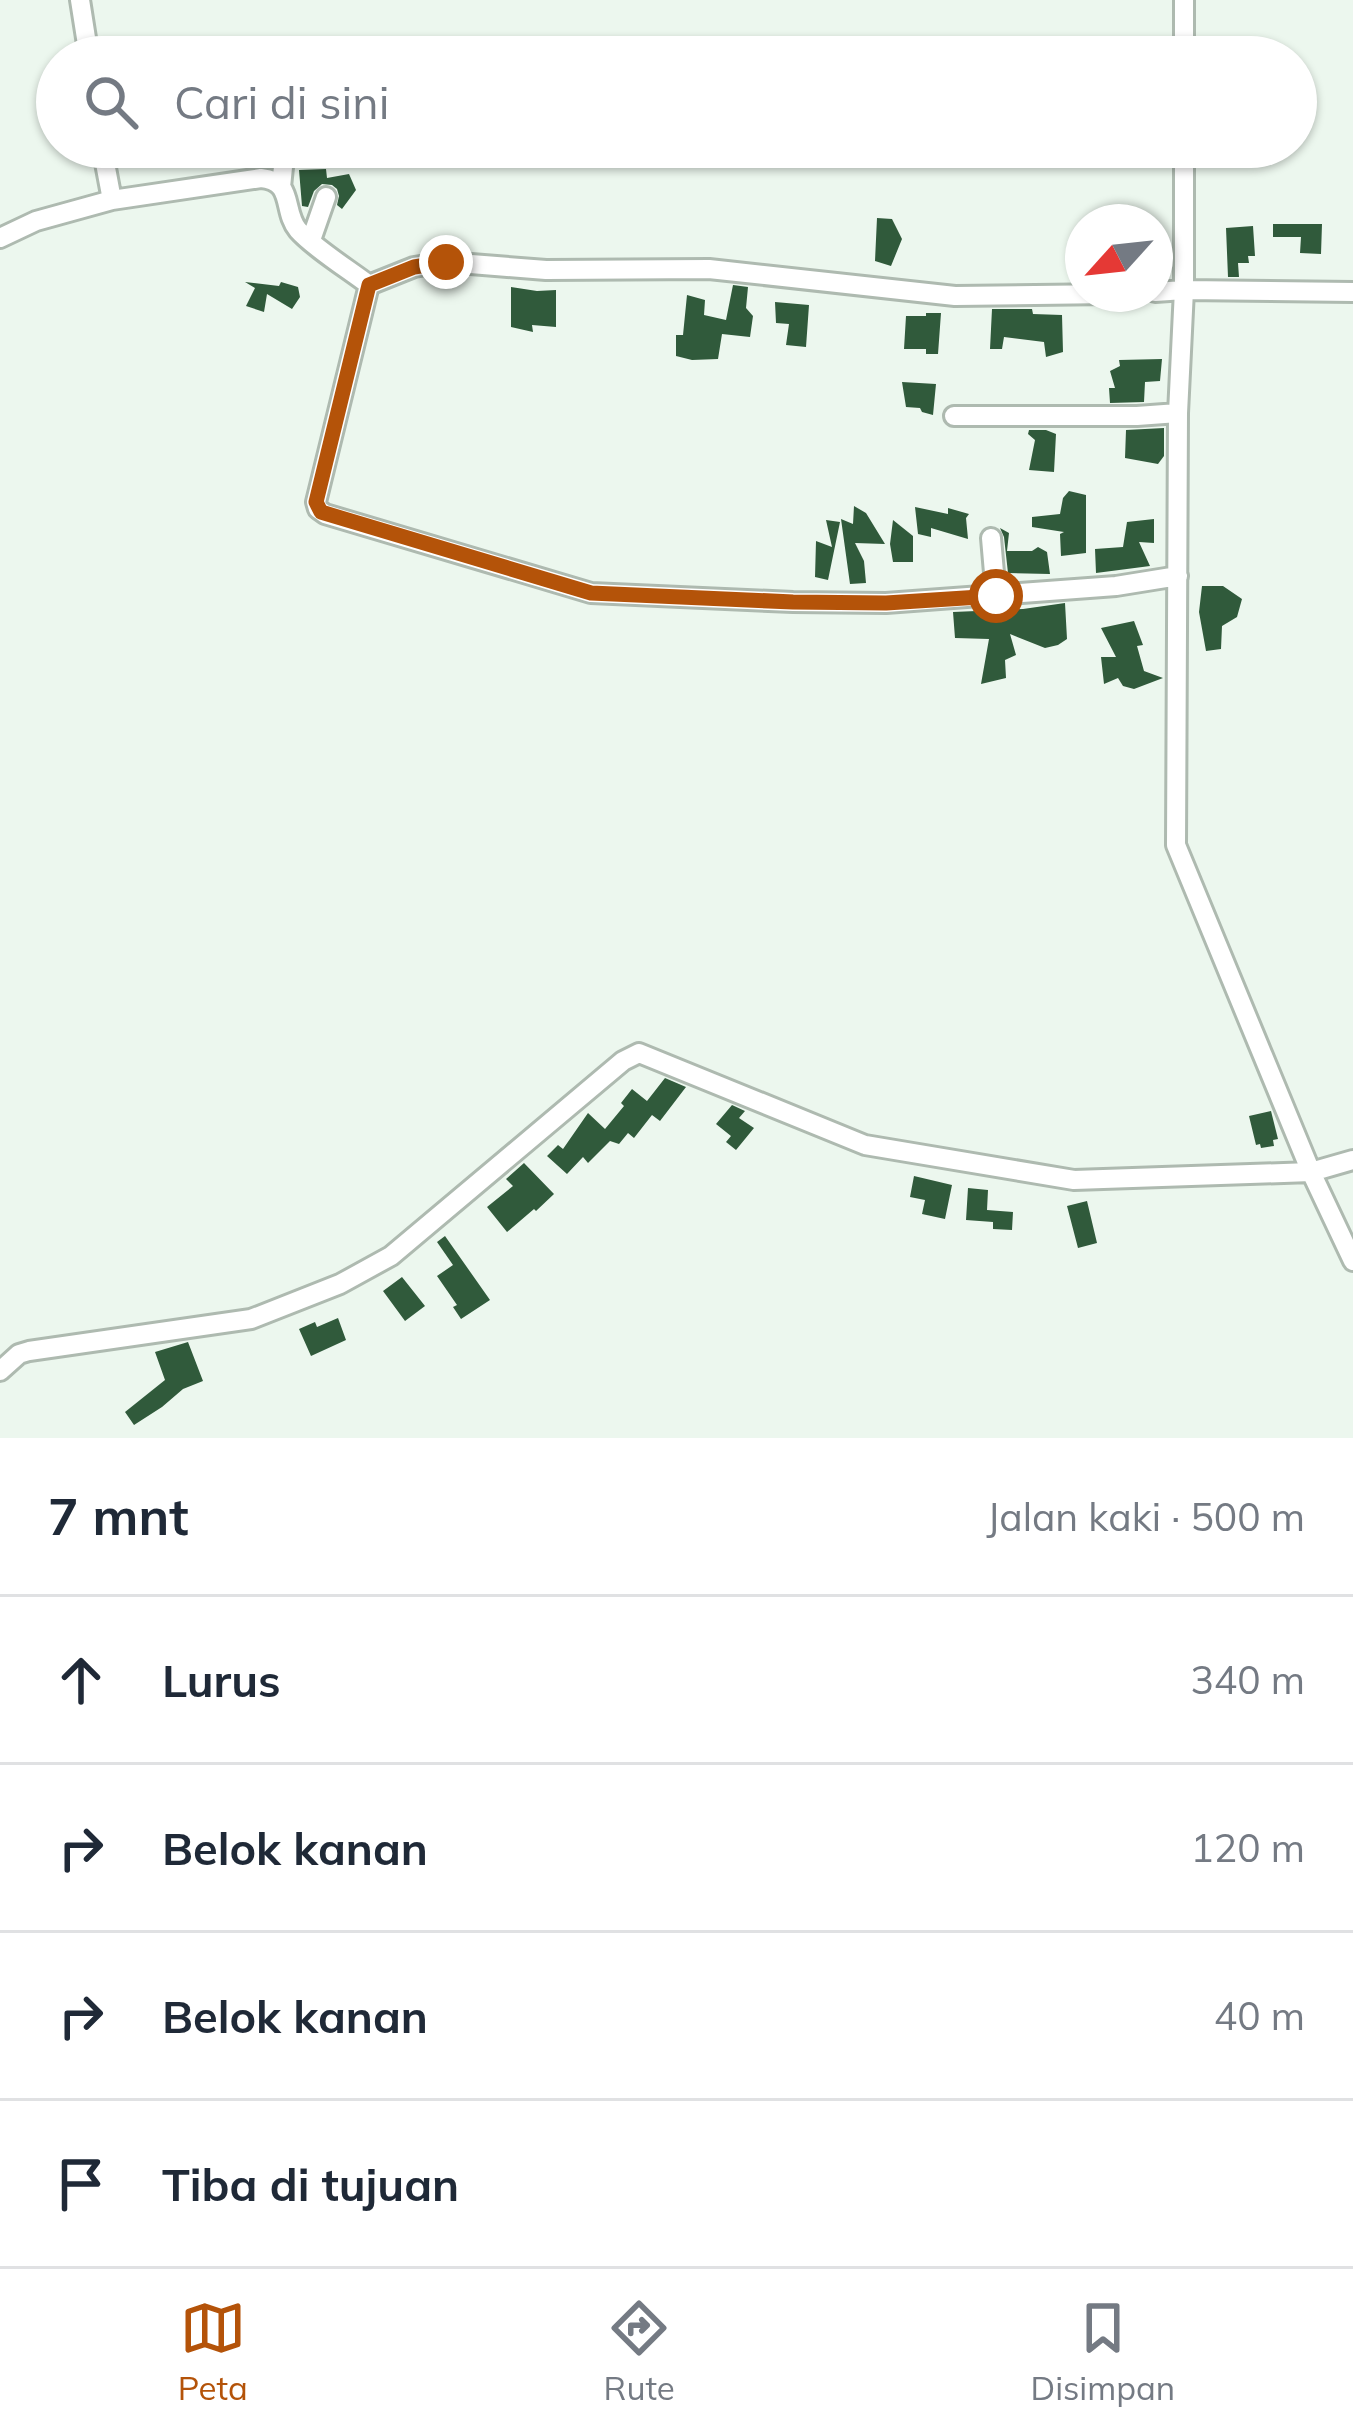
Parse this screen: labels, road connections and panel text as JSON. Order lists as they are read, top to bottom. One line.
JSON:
{"north":"bottom left","page":{"search":"Cari di sini","heading":["7 mnt","Jalan kaki · 500 m"],"list":[["Lurus","340 m"],["Belok kanan","120 m"],["Belok kanan","40 m"],"Tiba di tujuan"],"nav":["Peta","Rute","Disimpan"]}}
